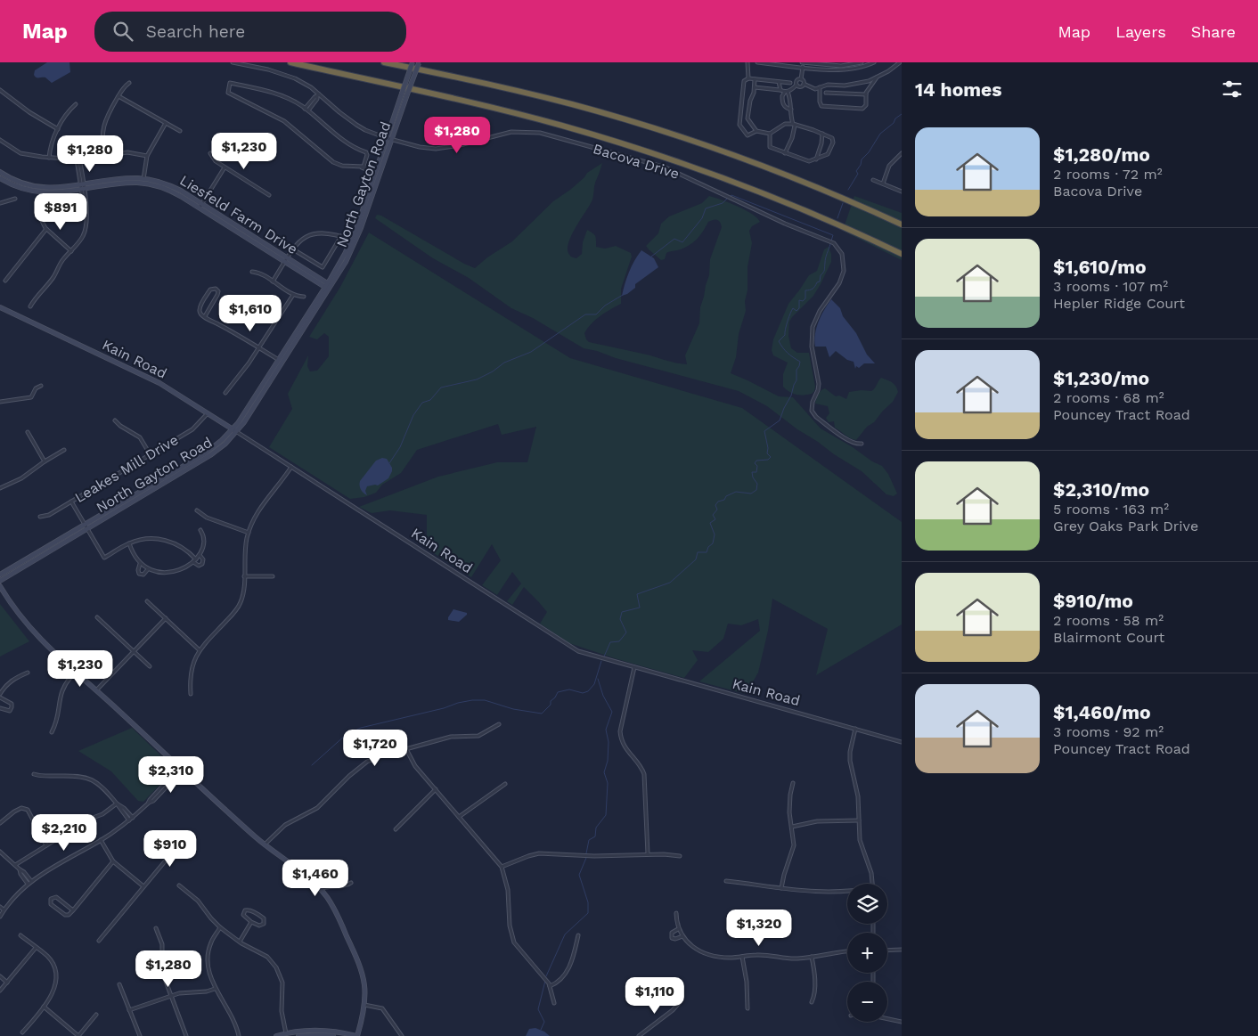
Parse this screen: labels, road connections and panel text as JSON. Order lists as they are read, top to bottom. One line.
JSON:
{"streets":{"main road":["North Gayton Road","Liesfeld Farm Drive","Kain Road"],"street":["Bacova Drive","Leakes Mill Drive"]},"crossings":[["Bacova Drive","North Gayton Road"],["North Gayton Road","Liesfeld Farm Drive"],["North Gayton Road","Kain Road"],["Kain Road","Leakes Mill Drive"]],"page":{"header":"Map","search":"Search here","nav":["Map","Layers","Share"],"heading":"14 homes","list":[{"name":"$1,280/mo","note":"2 rooms · 72 m² · Bacova Drive"},{"name":"$1,610/mo","note":"3 rooms · 107 m² · Hepler Ridge Court"},{"name":"$1,230/mo","note":"2 rooms · 68 m² · Pouncey Tract Road"},{"name":"$2,310/mo","note":"5 rooms · 163 m² · Grey Oaks Park Drive"},{"name":"$910/mo","note":"2 rooms · 58 m² · Blairmont Court"},{"name":"$1,460/mo","note":"3 rooms · 92 m² · Pouncey Tract Road"}],"price":["$1,280","$1,230","$1,280","$891","$1,610","$1,230","$1,720","$2,310","$2,210","$910","$1,460","$1,320","$1,280","$1,110"],"map_buttons":["+","−"]}}
